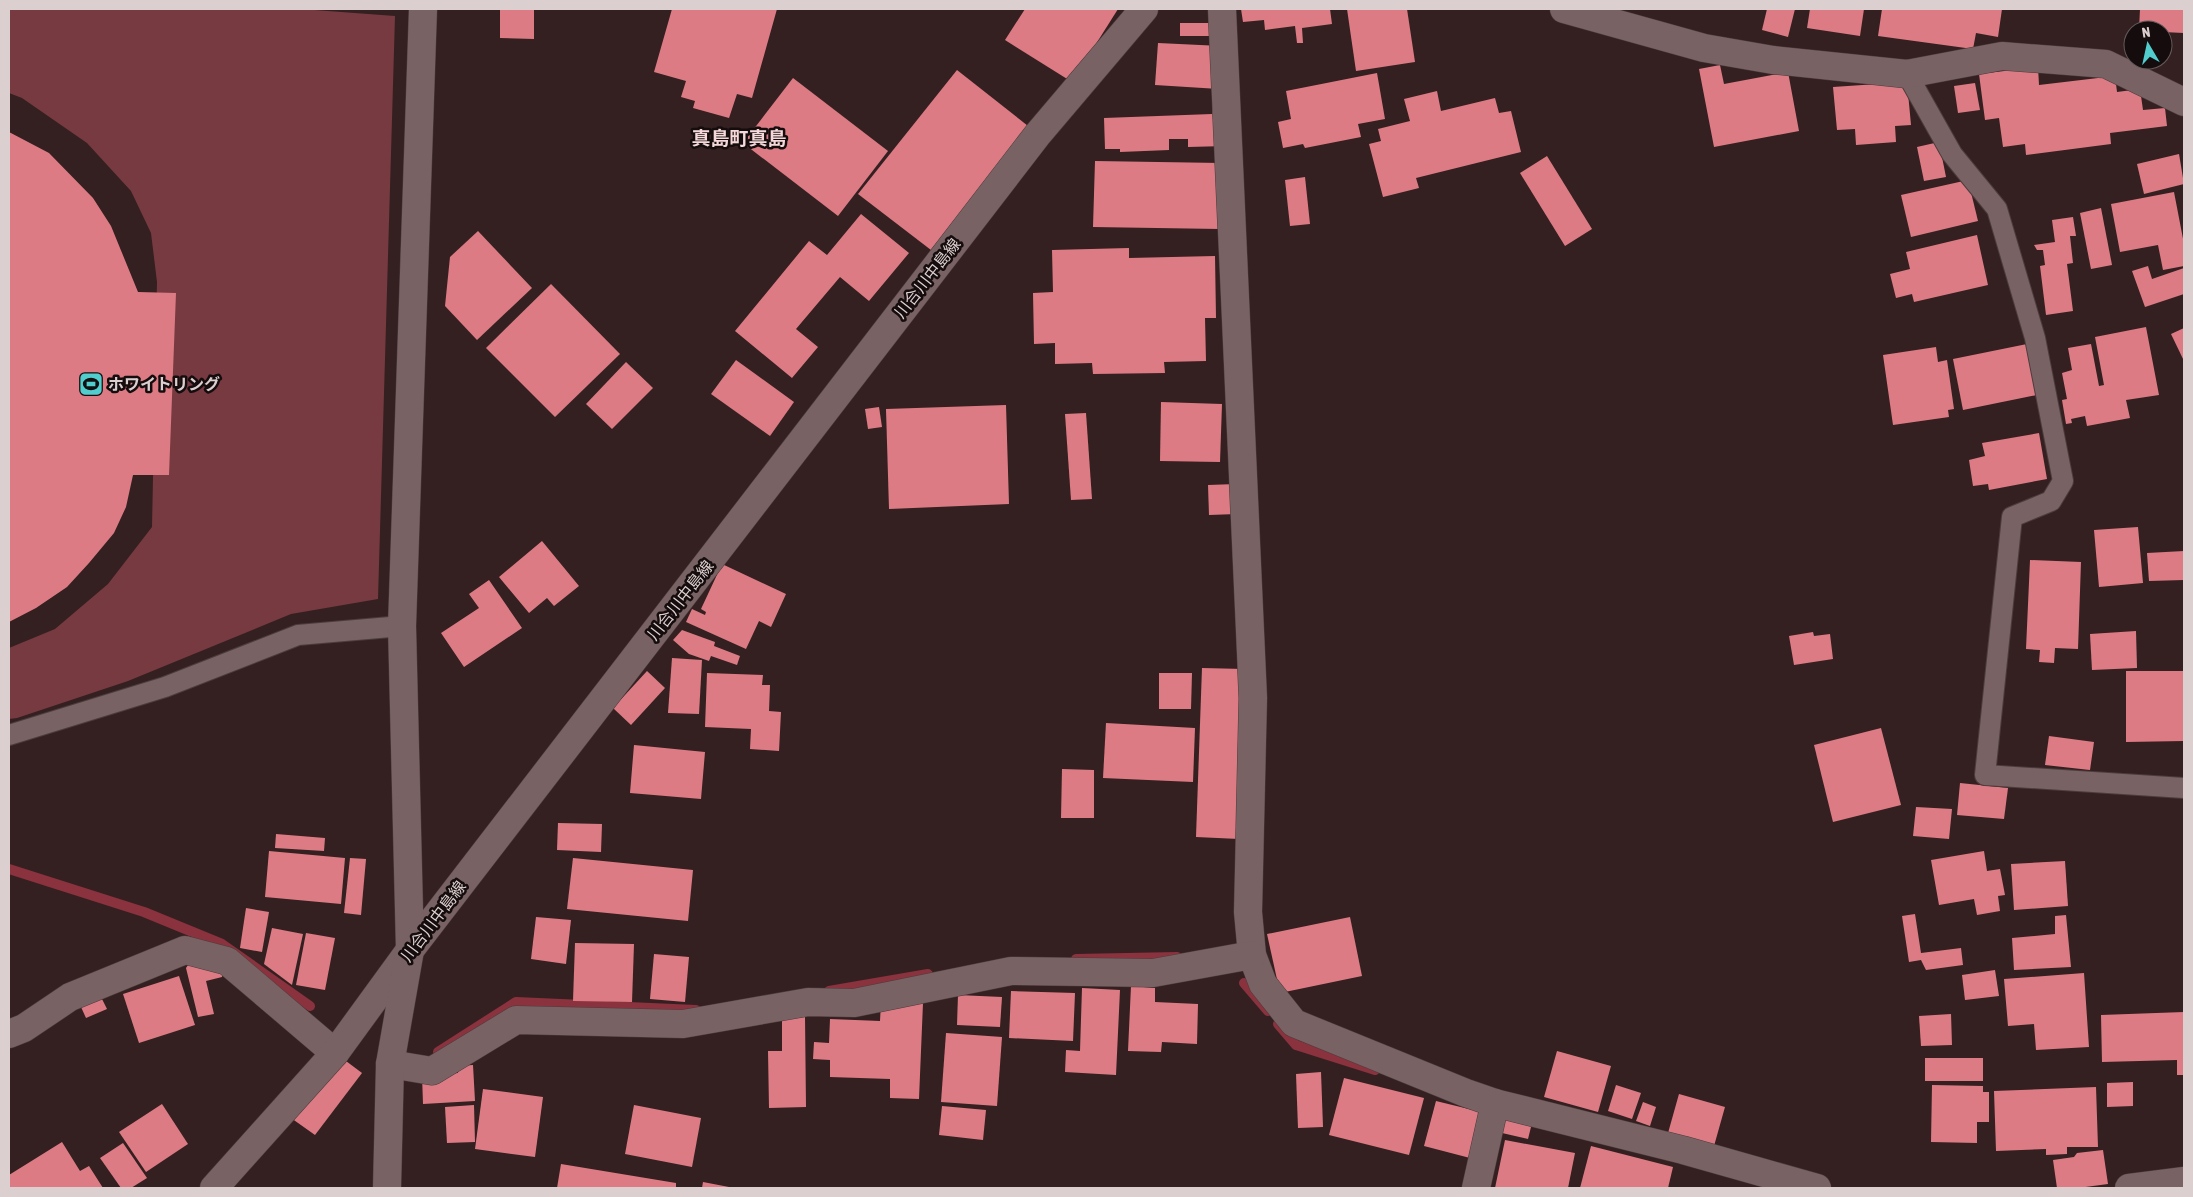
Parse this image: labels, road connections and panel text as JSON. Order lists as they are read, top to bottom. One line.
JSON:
{"streets":{"street":["川合川中島線"]},"districts":["真島町真島"],"places":{"sports":["ホワイトリング"]},"north":"top"}
